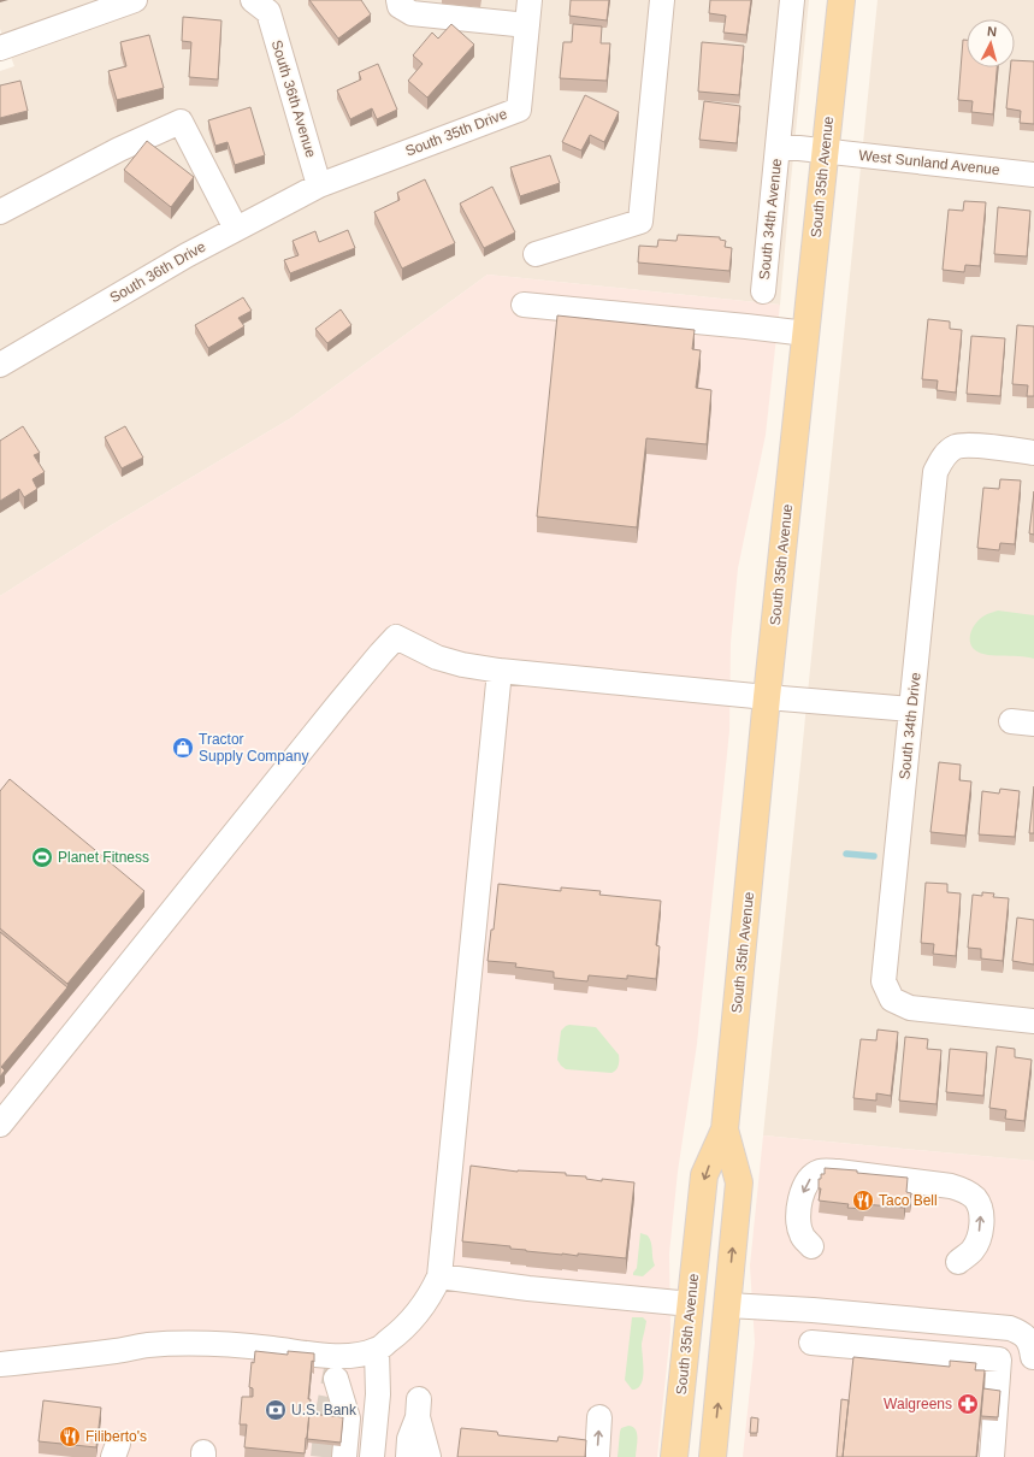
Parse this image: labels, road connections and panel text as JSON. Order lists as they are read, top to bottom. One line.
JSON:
{"streets":{"main road":["South 35th Avenue"],"street":["South 36th Avenue","South 35th Drive","West Sunland Avenue","South 34th Avenue","South 36th Drive","South 34th Drive"]},"crossings":[["South 36th Avenue","South 35th Drive"],["South 36th Avenue","South 36th Drive"],["South 35th Drive","South 36th Drive"],["West Sunland Avenue","South 35th Avenue"],["West Sunland Avenue","South 34th Avenue"],["South 35th Avenue","South 34th Avenue"]],"places":{"shop":["Tractor Supply Company"],"sports":["Planet Fitness"],"restaurant":["Taco Bell","Filiberto's"],"pharmacy":["Walgreens"],"bank":["U.S. Bank"]},"north":"top"}
